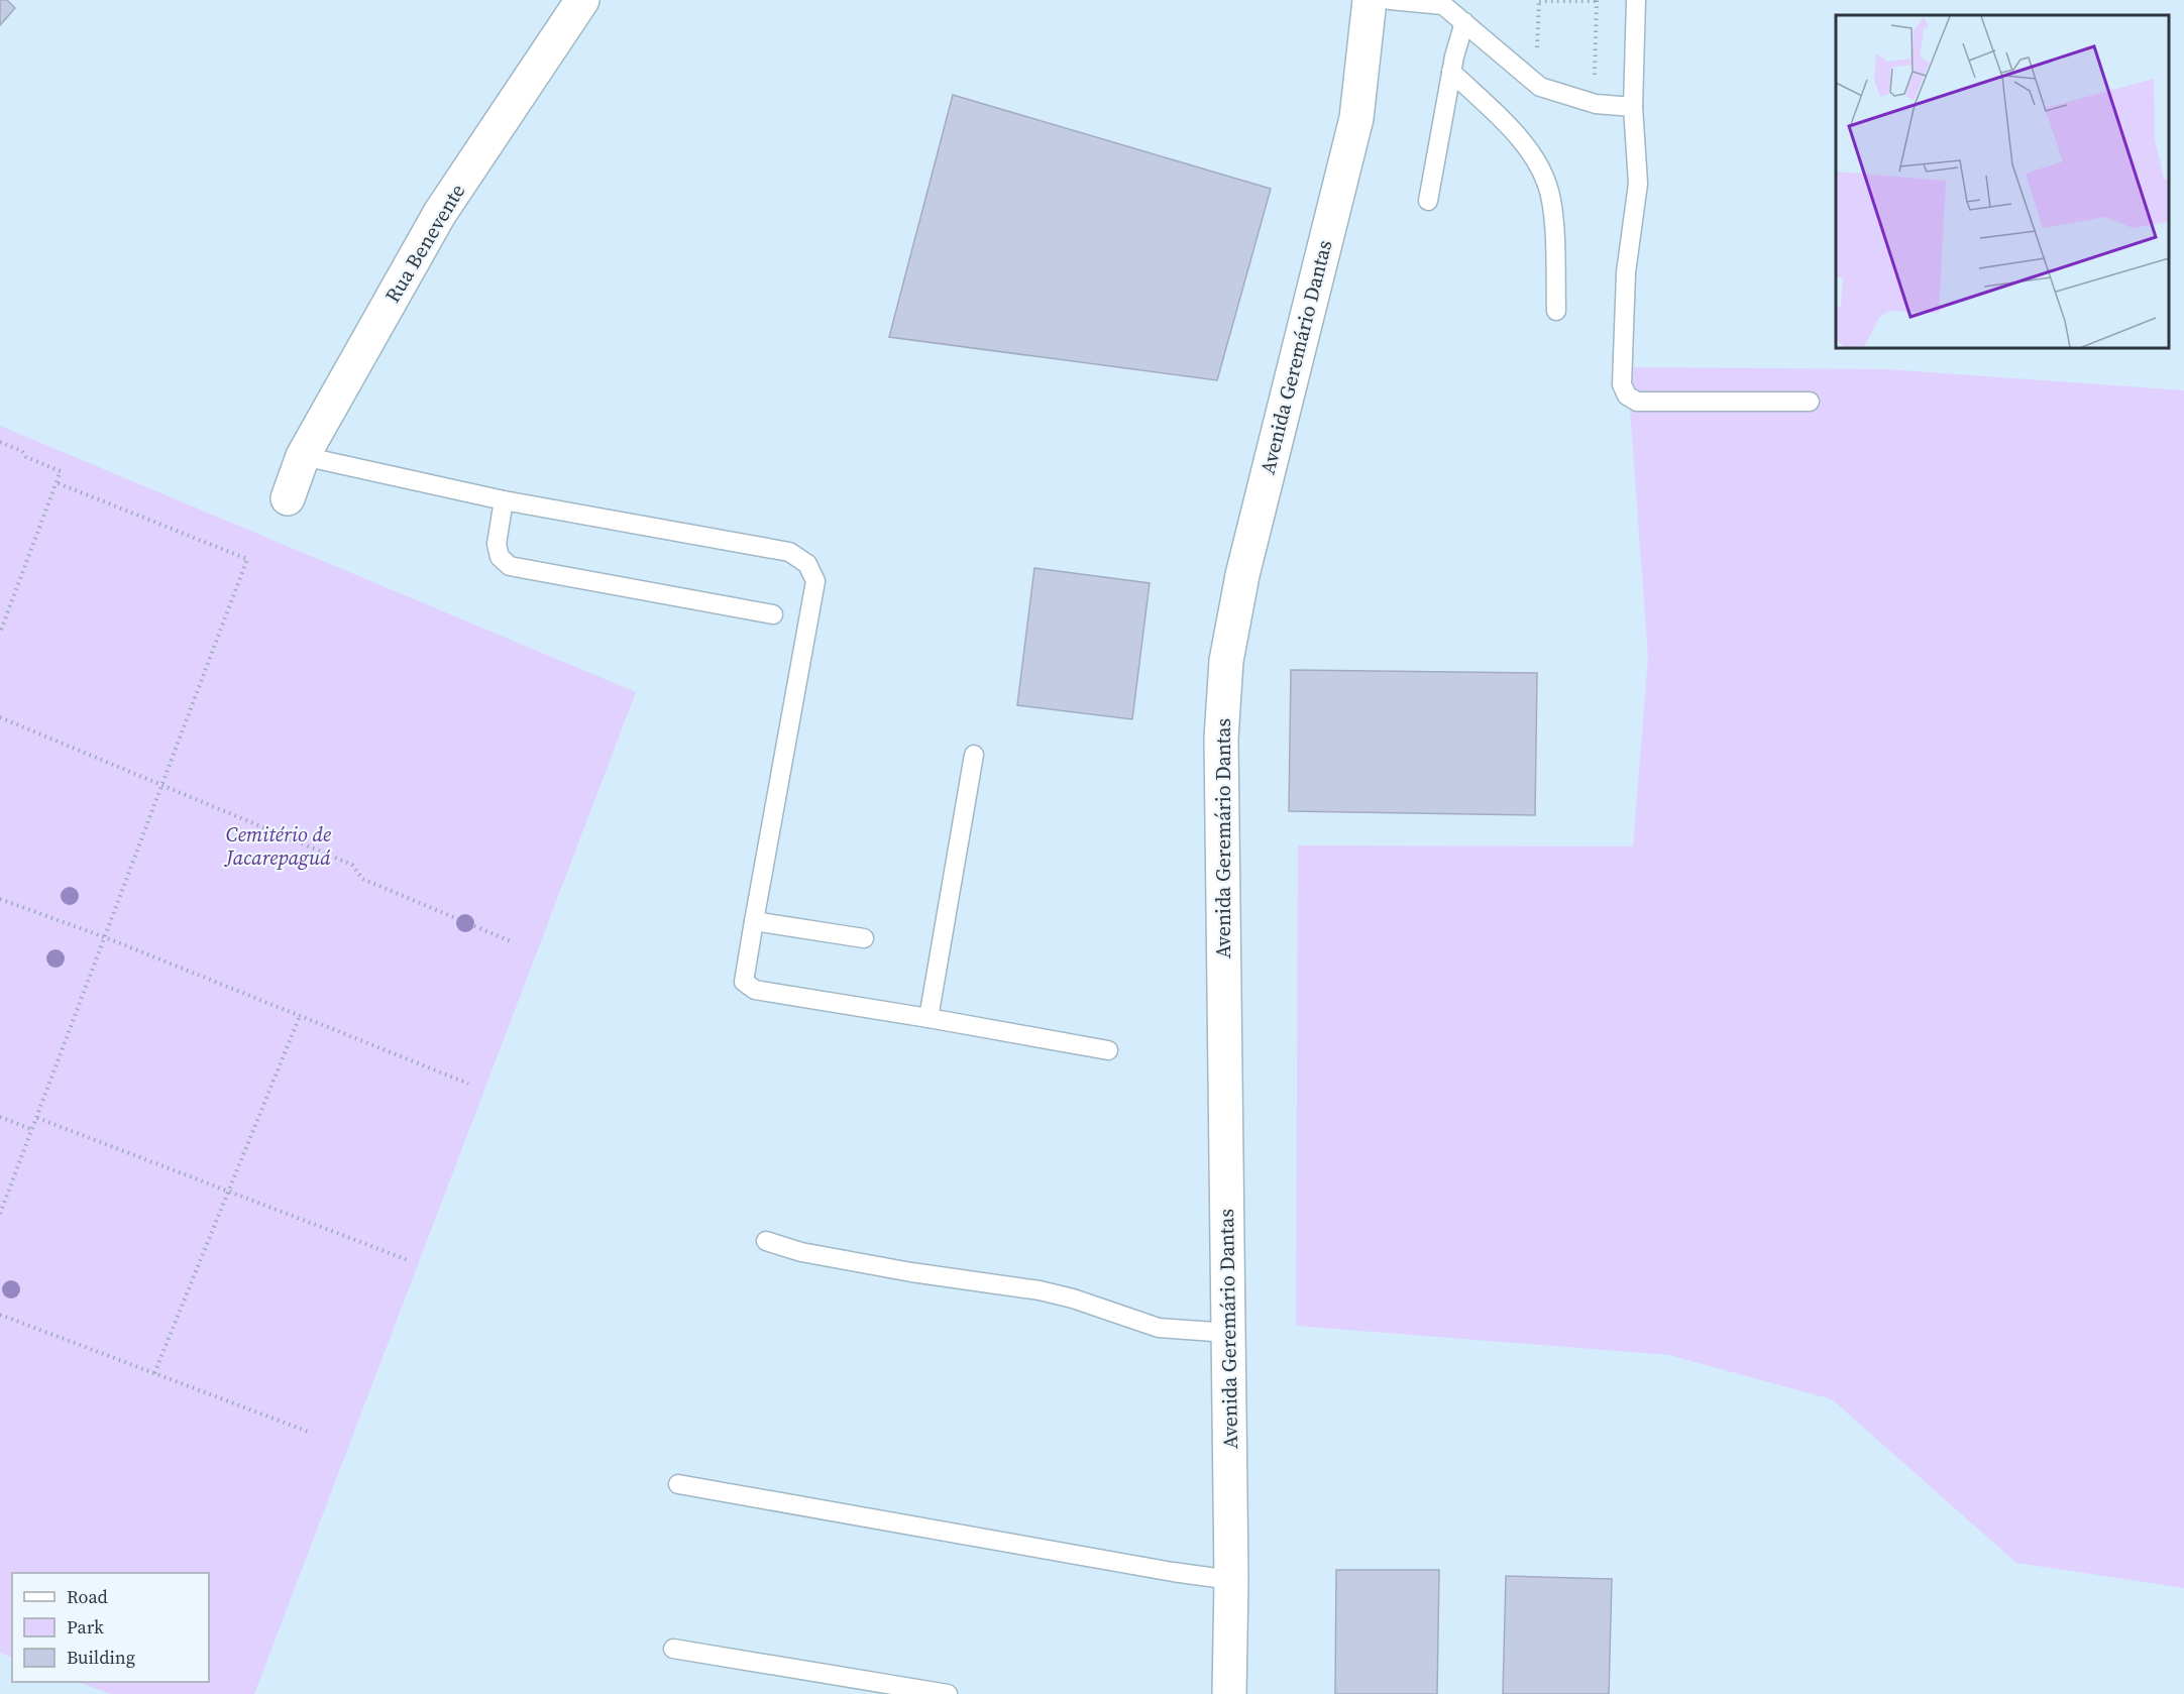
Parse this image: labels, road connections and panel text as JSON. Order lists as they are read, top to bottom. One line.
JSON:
{"streets":{"main road":["Rua Benevente","Avenida Geremário Dantas"]},"parks":["Cemitério de Jacarepaguá"],"legend":["Road","Park","Building"]}
